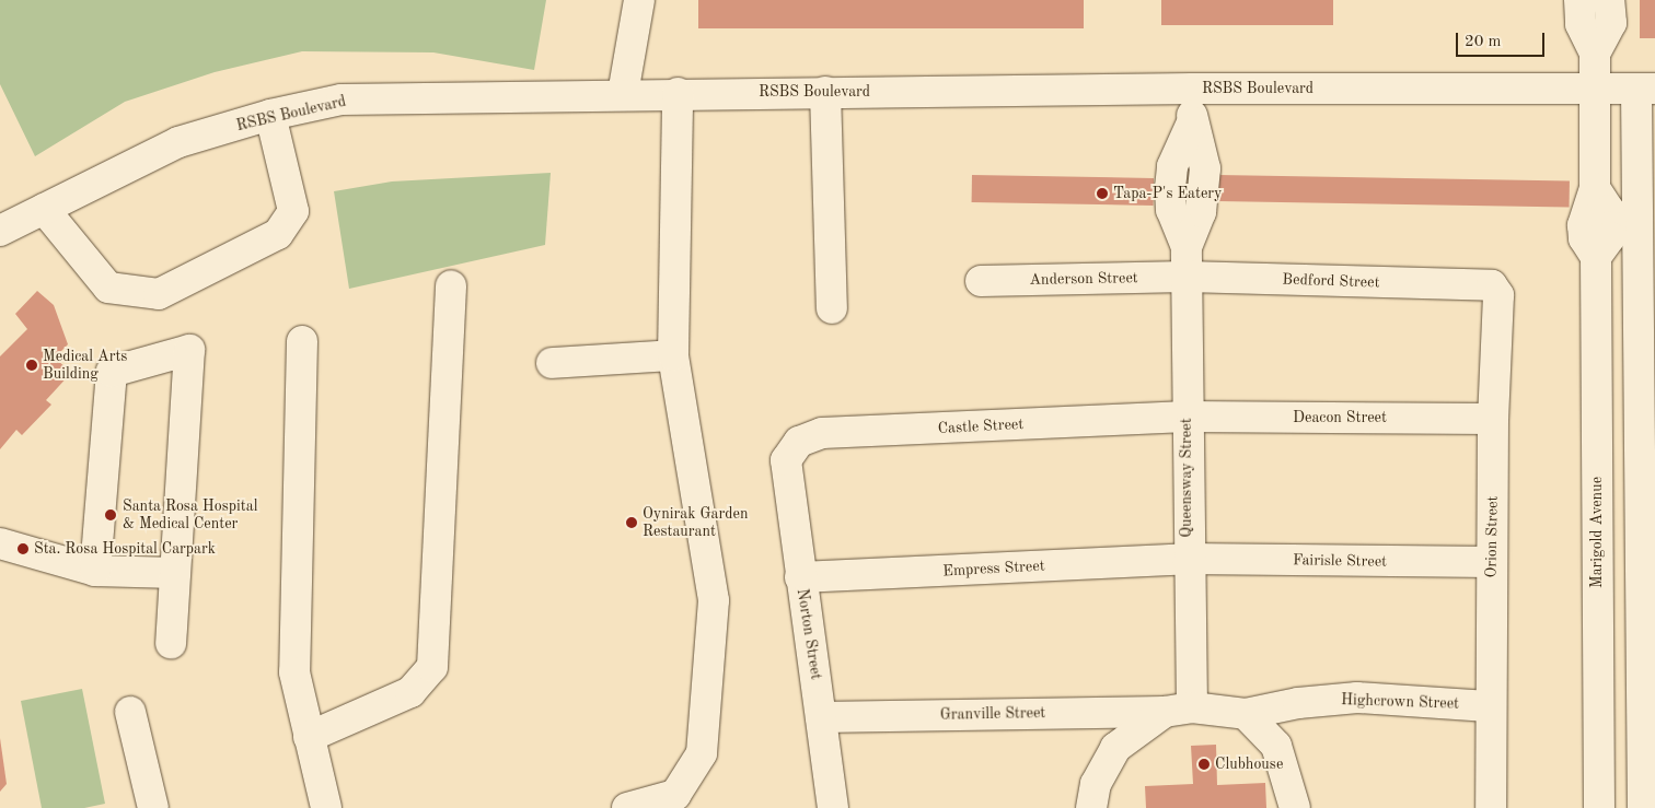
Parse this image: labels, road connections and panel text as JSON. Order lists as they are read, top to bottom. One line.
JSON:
{"streets":{"street":["RSBS Boulevard","Anderson Street","Bedford Street","Deacon Street","Castle Street","Queensway Street","Marigold Avenue","Orion Street","Fairisle Street","Empress Street","Norton Street","Highcrown Street","Granville Street"]},"crossings":[["RSBS Boulevard","Queensway Street"],["RSBS Boulevard","Marigold Avenue"],["Anderson Street","Bedford Street"],["Anderson Street","Queensway Street"],["Bedford Street","Queensway Street"],["Bedford Street","Orion Street"],["Deacon Street","Castle Street"],["Deacon Street","Queensway Street"],["Deacon Street","Orion Street"],["Castle Street","Queensway Street"],["Castle Street","Norton Street"],["Queensway Street","Fairisle Street"],["Queensway Street","Empress Street"],["Queensway Street","Granville Street"],["Orion Street","Fairisle Street"],["Orion Street","Highcrown Street"],["Fairisle Street","Empress Street"],["Empress Street","Norton Street"],["Norton Street","Granville Street"]],"places":["Tapa-P's Eatery","Medical Arts Building","Santa Rosa Hospital & Medical Center","Oynirak Garden Restaurant","Sta. Rosa Hospital Carpark","Clubhouse"],"scale_bar":"20 m"}
